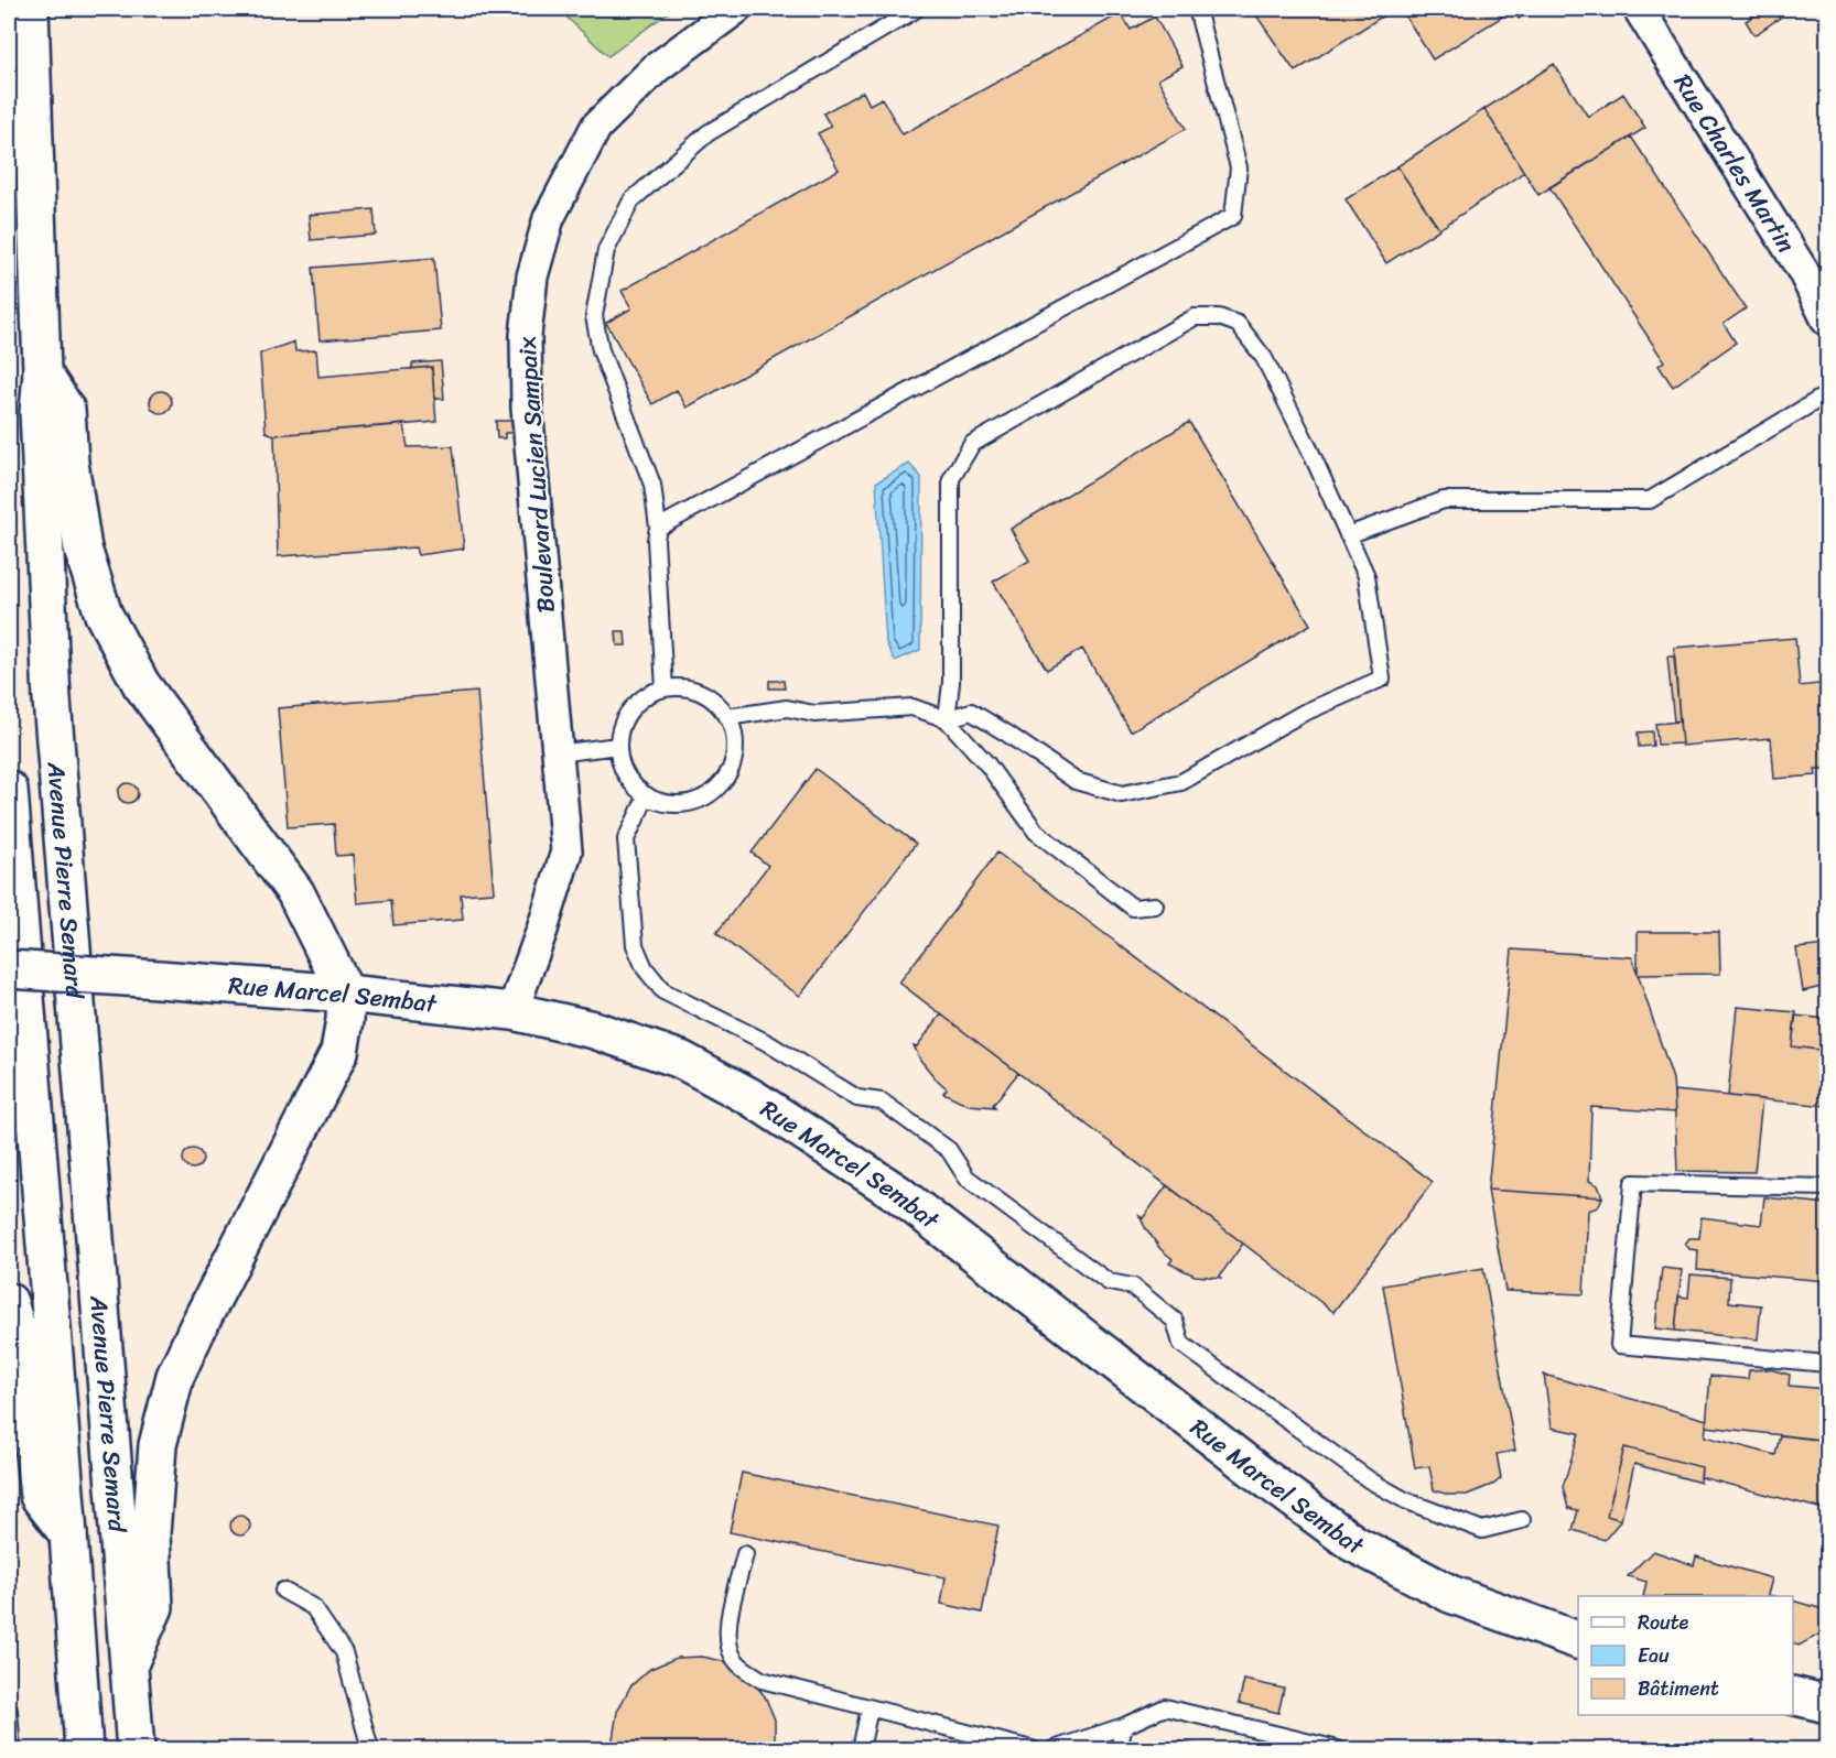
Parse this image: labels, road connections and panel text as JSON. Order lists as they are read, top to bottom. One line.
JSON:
{"streets":{"main road":["Avenue Pierre Semard","Rue Marcel Sembat"],"street":["Rue Charles Martin","Boulevard Lucien Sampaix"]},"crossings":[["Boulevard Lucien Sampaix","Rue Marcel Sembat"]],"legend":["Route","Eau","Bâtiment"]}
